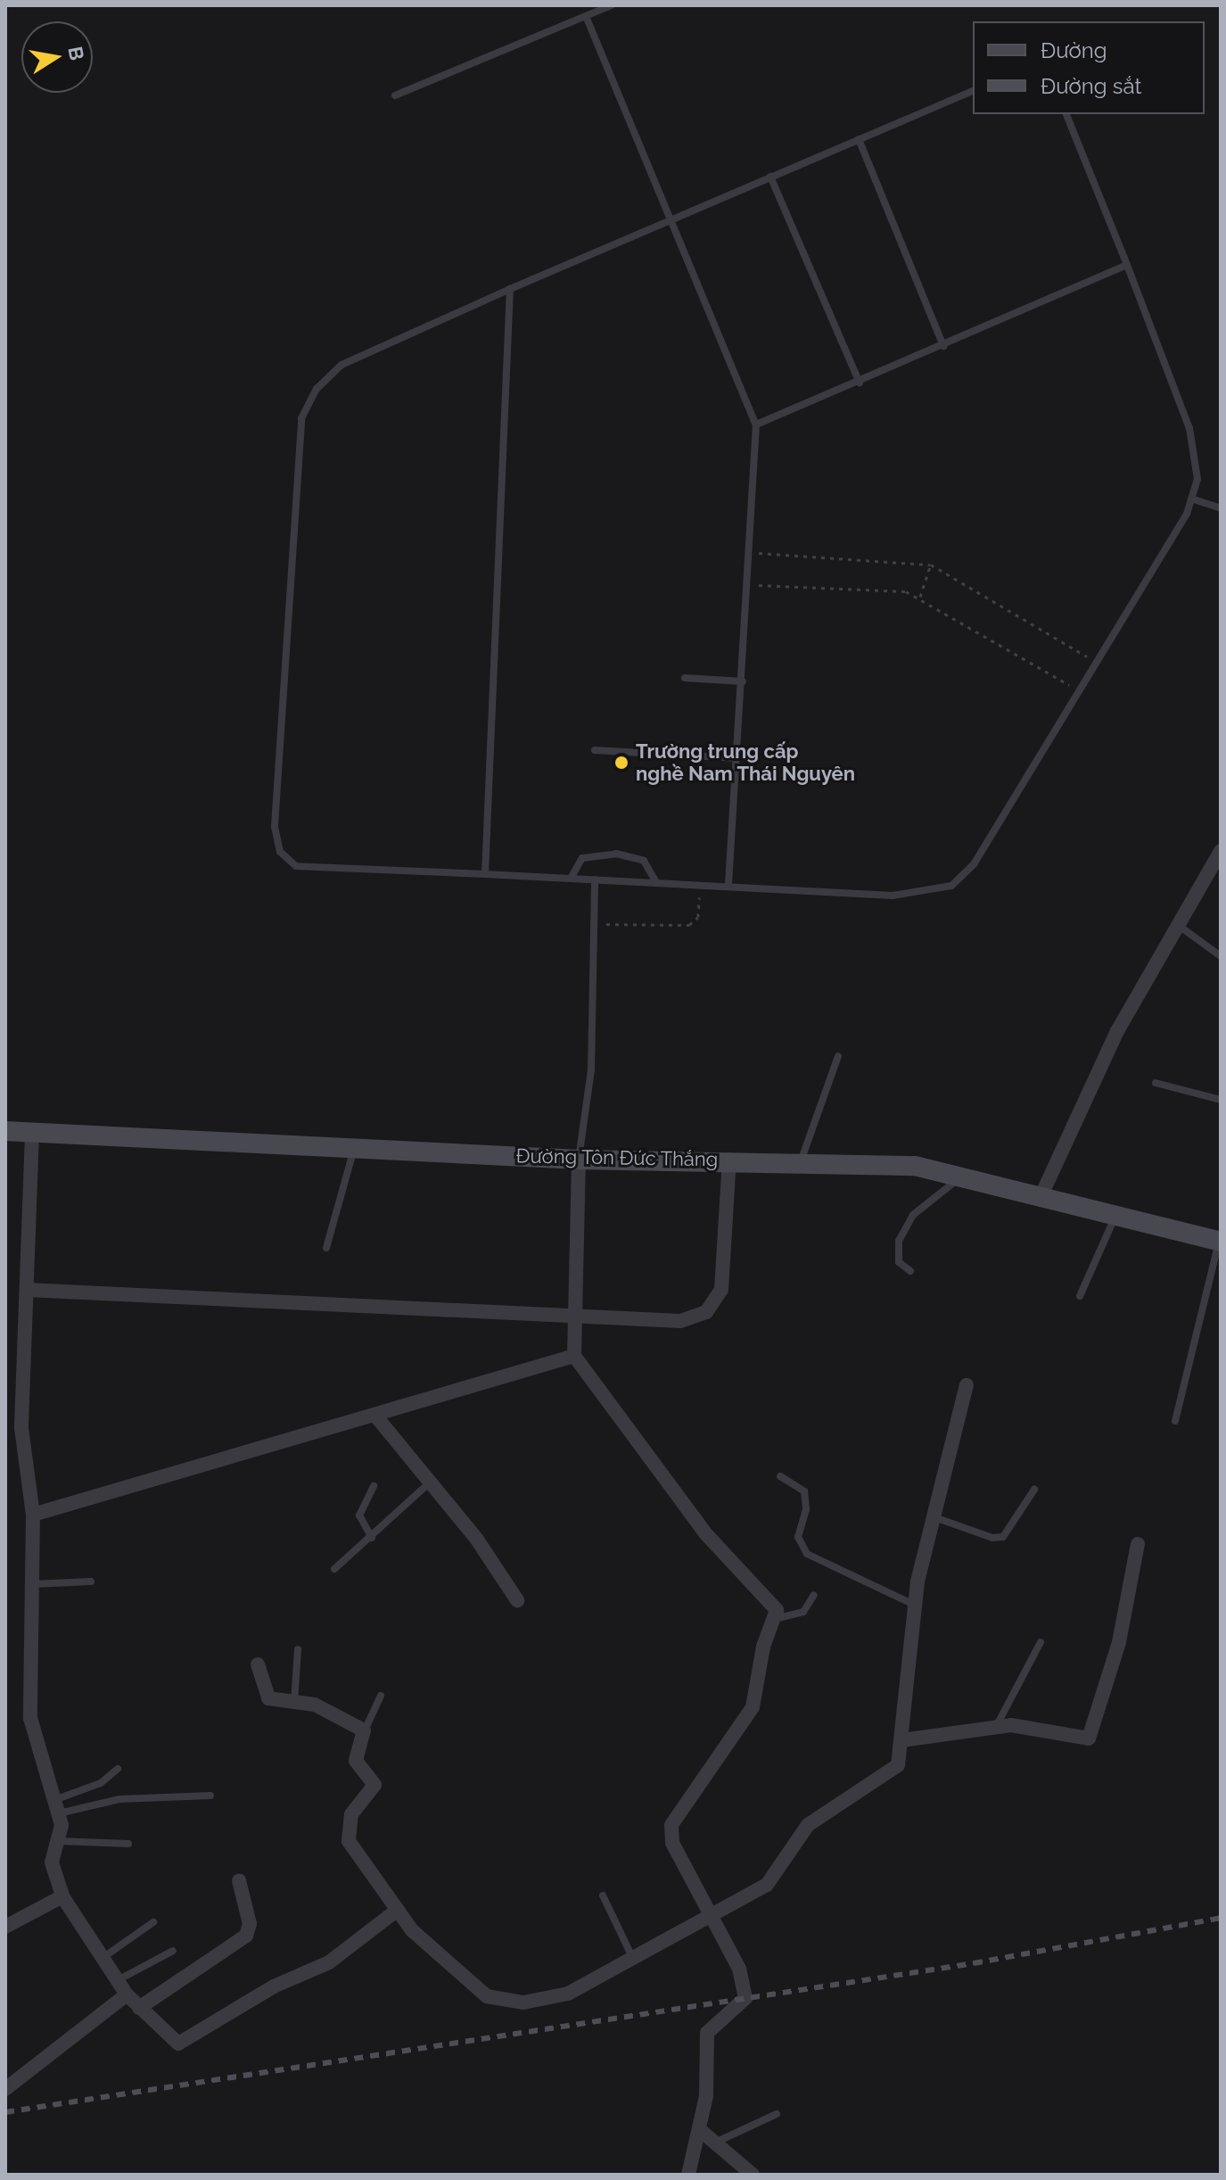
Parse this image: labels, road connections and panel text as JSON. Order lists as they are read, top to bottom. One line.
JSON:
{"streets":{"main road":["Đường Tôn Đức Thắng"]},"places":["Trường trung cấp nghề Nam Thái Nguyên"],"legend":["Đường","Đường sắt"],"north":"right"}
